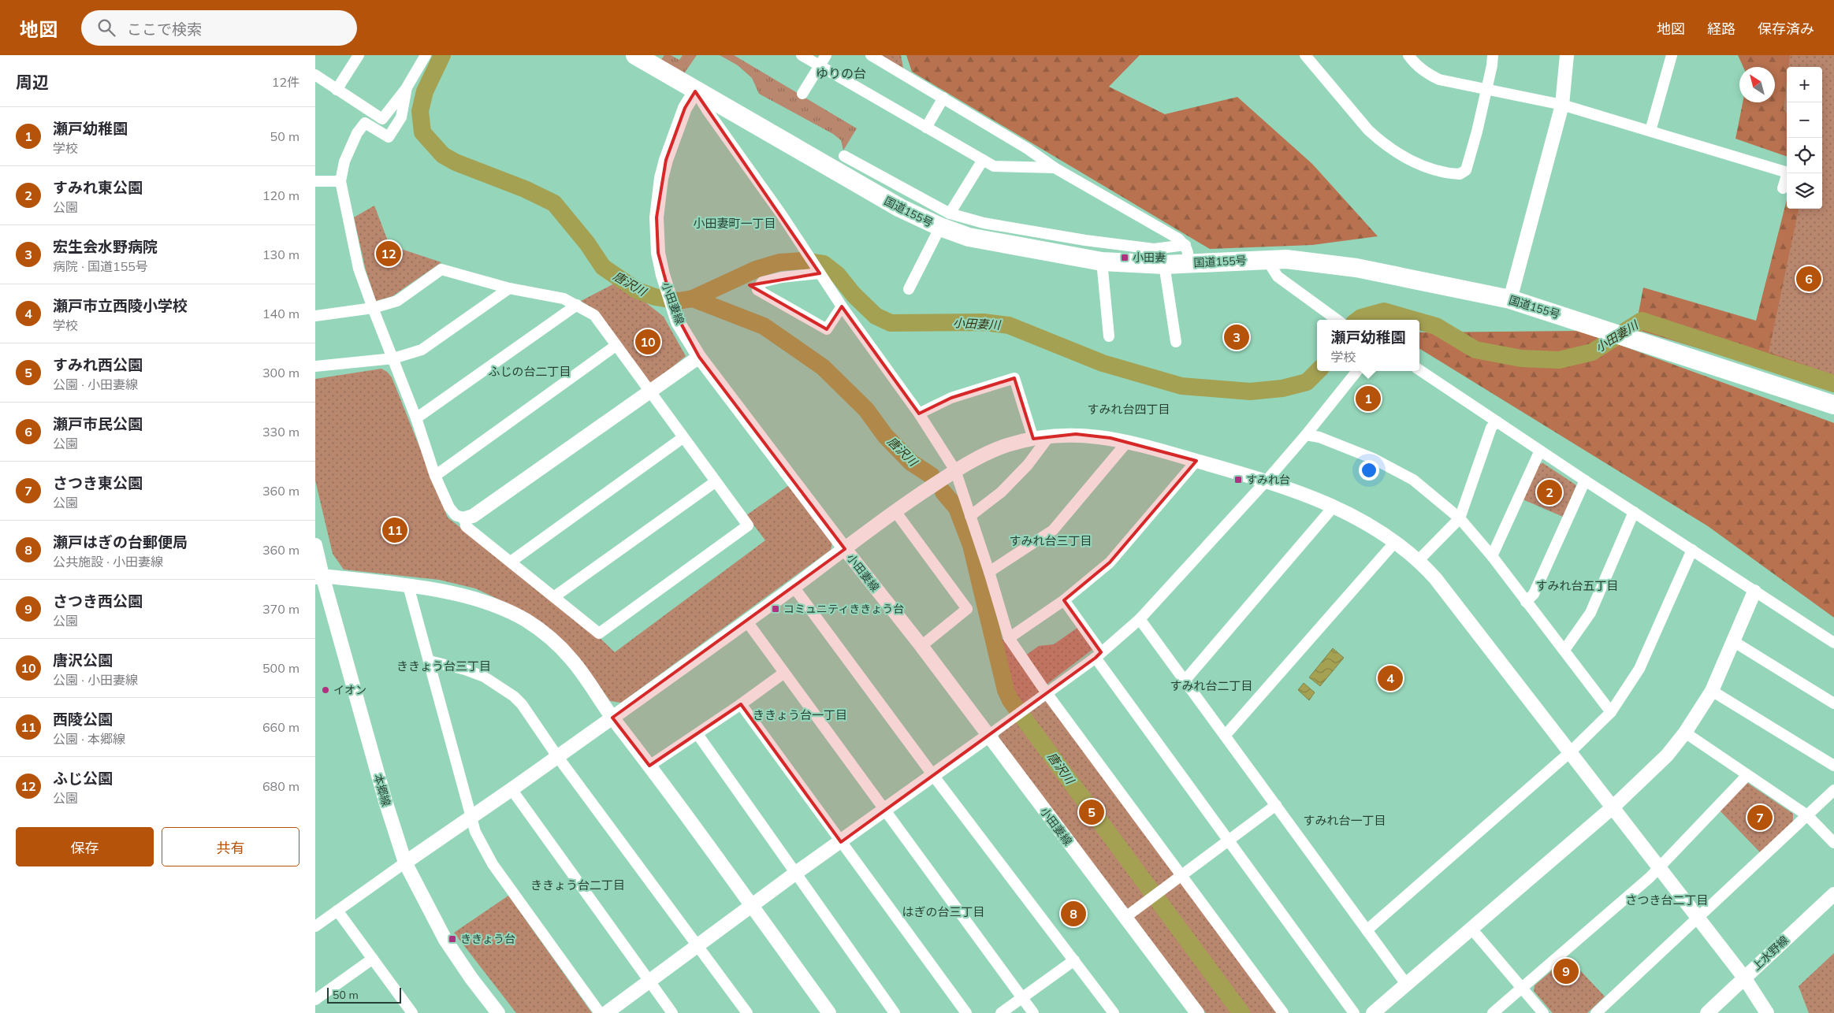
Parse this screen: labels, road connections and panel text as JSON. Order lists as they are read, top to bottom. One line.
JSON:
{"streets":{"highway":["国道155号"],"street":["小田妻線","本郷線","上水野線"]},"crossings":[["国道155号","小田妻線"]],"districts":["ゆりの台","小田妻町一丁目","ふじの台二丁目","すみれ台四丁目","すみれ台三丁目","すみれ台五丁目","ききょう台三丁目","すみれ台二丁目","ききょう台一丁目","すみれ台一丁目","ききょう台二丁目","さつき台二丁目","はぎの台三丁目"],"water":["唐沢川","小田妻川"],"places":{"transit":["小田妻","すみれ台","コミュニティききょう台","ききょう台"],"other":["イオン"]},"scale_bar":"50 m","north":"top left","page":{"header":"地図","search":"ここで検索","nav":["地図","経路","保存済み"],"heading":["周辺","12件"],"map_buttons":["+","−"],"list":[{"mark":"1","name":"瀬戸幼稚園","note":"学校","value":"50 m"},{"mark":"2","name":"すみれ東公園","note":"公園","value":"120 m"},{"mark":"3","name":"宏生会水野病院","note":"病院 · 国道155号","value":"130 m"},{"mark":"4","name":"瀬戸市立西陵小学校","note":"学校","value":"140 m"},{"mark":"5","name":"すみれ西公園","note":"公園 · 小田妻線","value":"300 m"},{"mark":"6","name":"瀬戸市民公園","note":"公園","value":"330 m"},{"mark":"7","name":"さつき東公園","note":"公園","value":"360 m"},{"mark":"8","name":"瀬戸はぎの台郵便局","note":"公共施設 · 小田妻線","value":"360 m"},{"mark":"9","name":"さつき西公園","note":"公園","value":"370 m"},{"mark":"10","name":"唐沢公園","note":"公園 · 小田妻線","value":"500 m"},{"mark":"11","name":"西陵公園","note":"公園 · 本郷線","value":"660 m"},{"mark":"12","name":"ふじ公園","note":"公園","value":"680 m"}],"pins":["12","6","3","10","1","2","11","4","5","7","8","9"],"popup":["瀬戸幼稚園","学校"],"buttons":["保存","共有"],"scale":"50 m"}}
